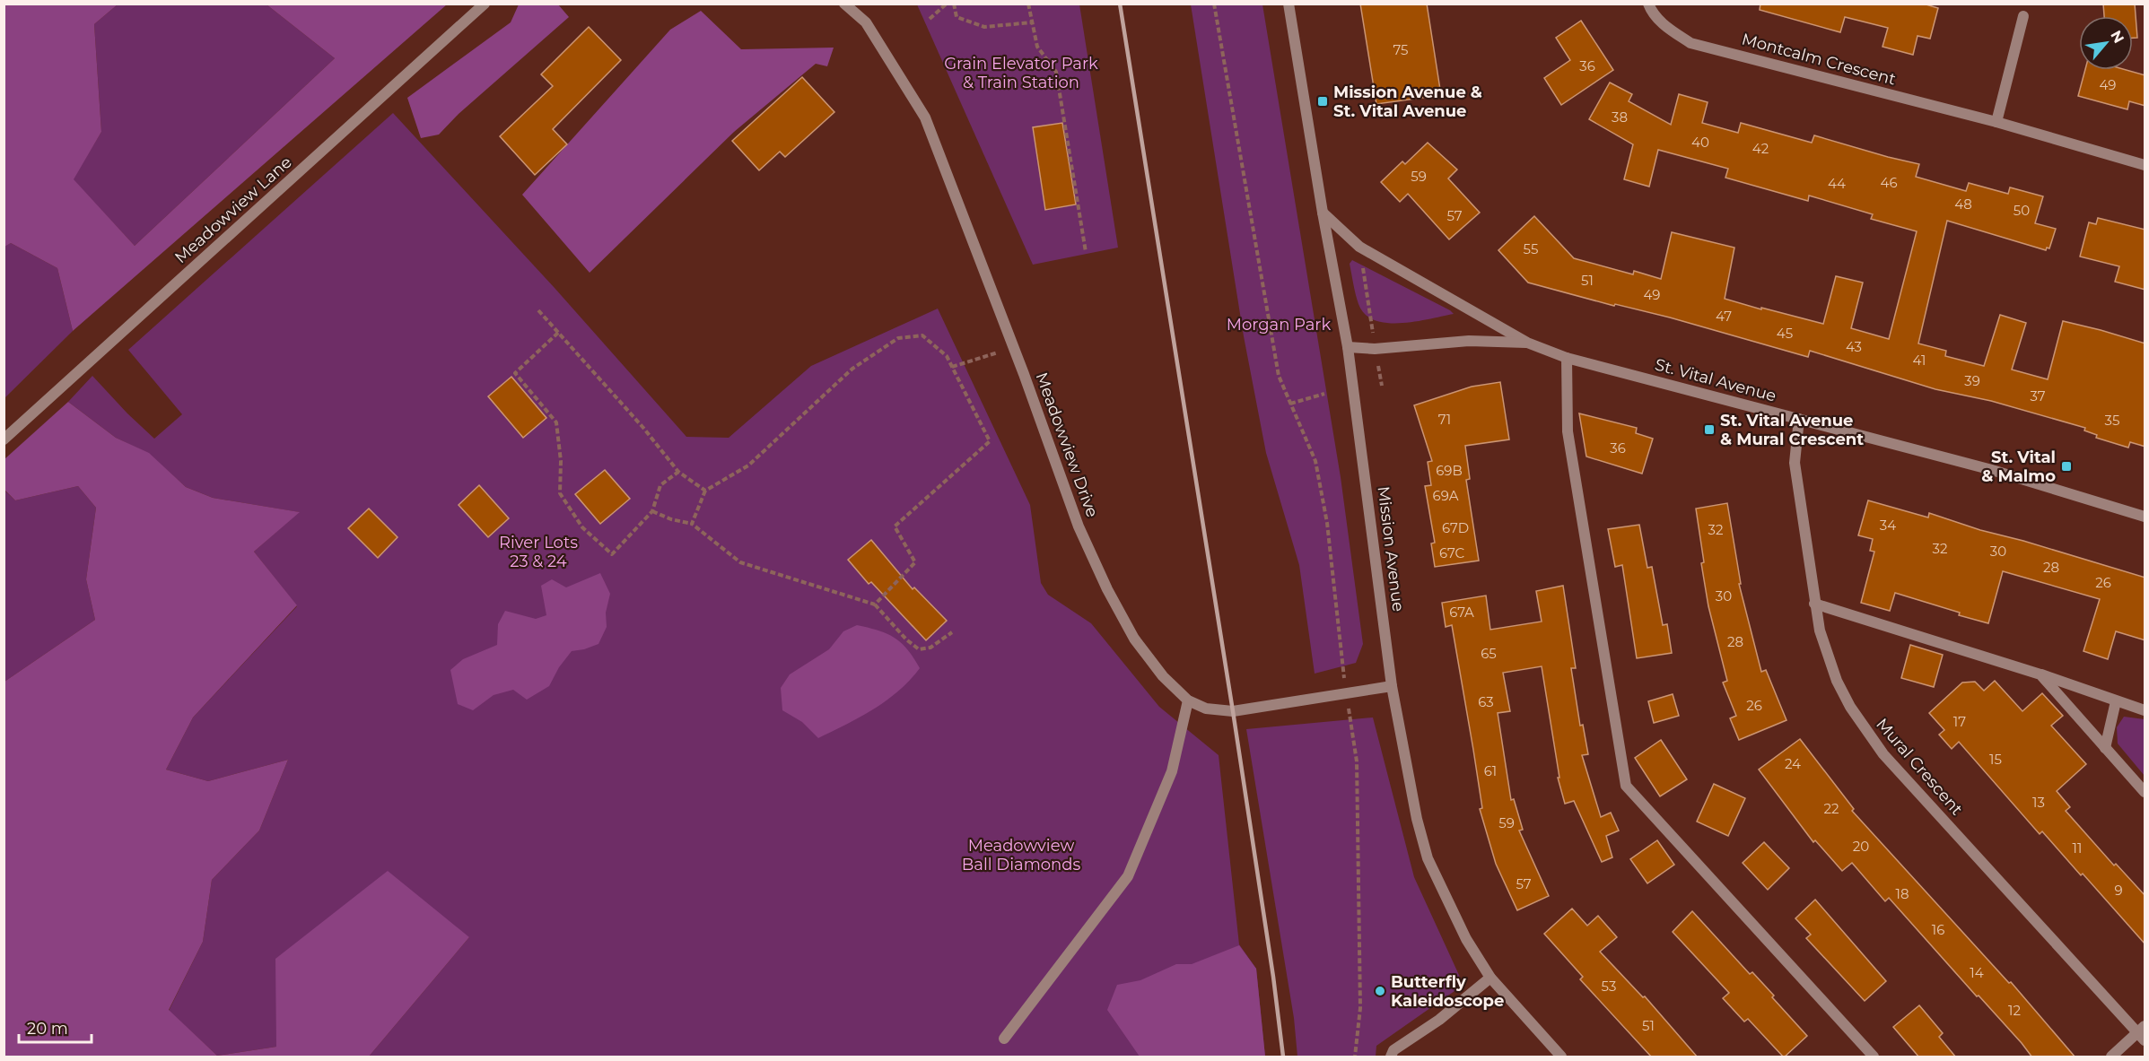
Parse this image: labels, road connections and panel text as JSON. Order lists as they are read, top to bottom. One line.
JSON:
{"streets":{"street":["Montcalm Crescent","Meadowview Lane","St. Vital Avenue","Meadowview Drive","Mission Avenue","Mural Crescent"]},"crossings":[["St. Vital Avenue","Mission Avenue"],["St. Vital Avenue","Mural Crescent"],["Meadowview Drive","Mission Avenue"]],"parks":["Grain Elevator Park & Train Station","Morgan Park","River Lots 23 & 24","Meadowview Ball Diamonds"],"places":{"transit":["Mission Avenue & St. Vital Avenue","St. Vital Avenue & Mural Crescent","St. Vital & Malmo"],"other":["Butterfly Kaleidoscope"]},"house_numbers":["75","36","49","38","40","42","59","46","44","48","50","57","55","51","49","47","45","43","41","39","37","71","35","36","69B","69A","34","67D","32","32","30","67C","28","26","30","67A","28","65","63","26","17","15","24","61","13","22","59","20","11","57","9","18","16","14","53","12","51"],"scale_bar":"20 m","north":"top right"}
